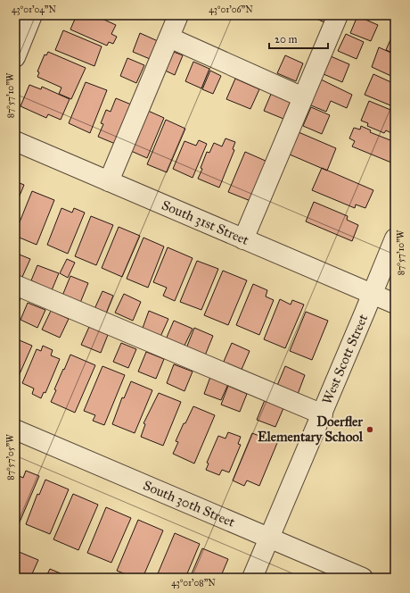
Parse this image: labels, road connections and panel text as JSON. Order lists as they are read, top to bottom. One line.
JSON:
{"streets":{"street":["South 31st Street","West Scott Street","South 30th Street"]},"crossings":[["South 31st Street","West Scott Street"],["West Scott Street","South 30th Street"]],"places":["Doerfler Elementary School"],"scale_bar":"20 m","coordinates":["43°01'04\"N","43°01'06\"N","87°57'10\"W","87°57'05\"W","43°01'08\"N"]}
